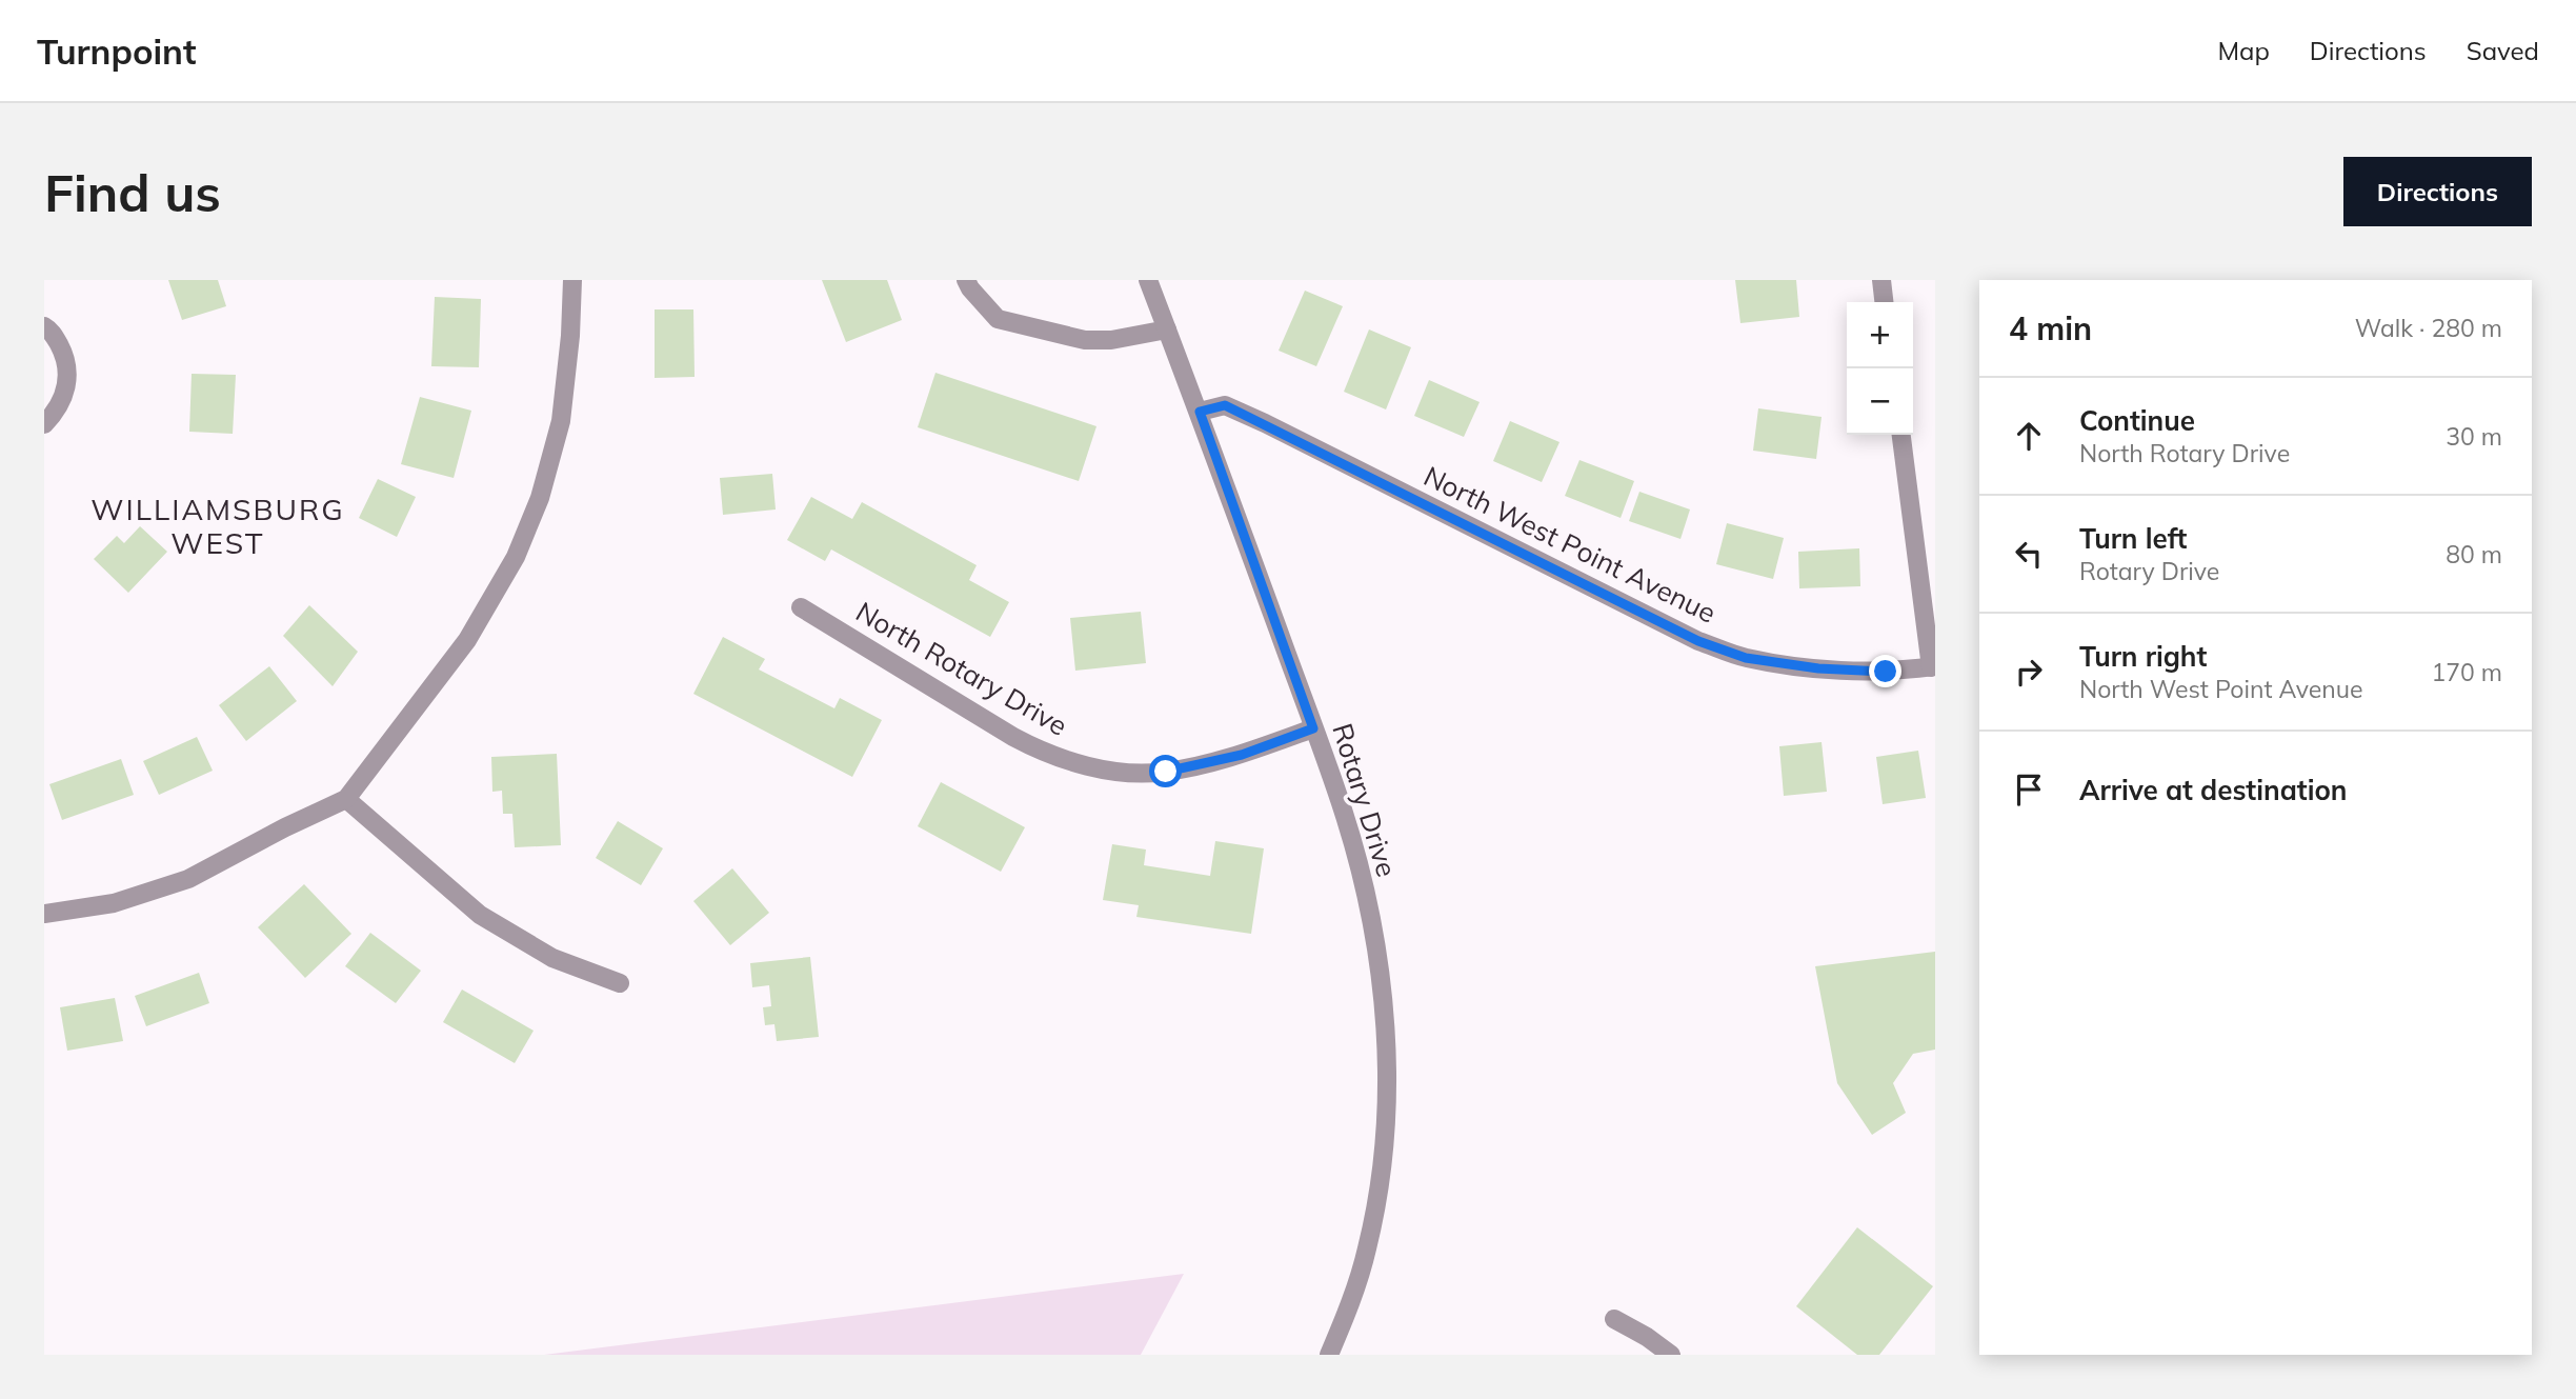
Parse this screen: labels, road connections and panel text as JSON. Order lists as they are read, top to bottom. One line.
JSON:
{"streets":{"street":["North West Point Avenue","North Rotary Drive","Rotary Drive"]},"crossings":[["North West Point Avenue","Rotary Drive"],["North Rotary Drive","Rotary Drive"]],"districts":["WILLIAMSBURG WEST"],"page":{"header":"Turnpoint","nav":["Map","Directions","Saved"],"buttons":"Directions","title":"Find us","heading":["4 min","Walk · 280 m"],"map_buttons":["+","−"],"list":[["Continue","North Rotary Drive","30 m"],["Turn left","Rotary Drive","80 m"],["Turn right","North West Point Avenue","170 m"],"Arrive at destination"]}}
